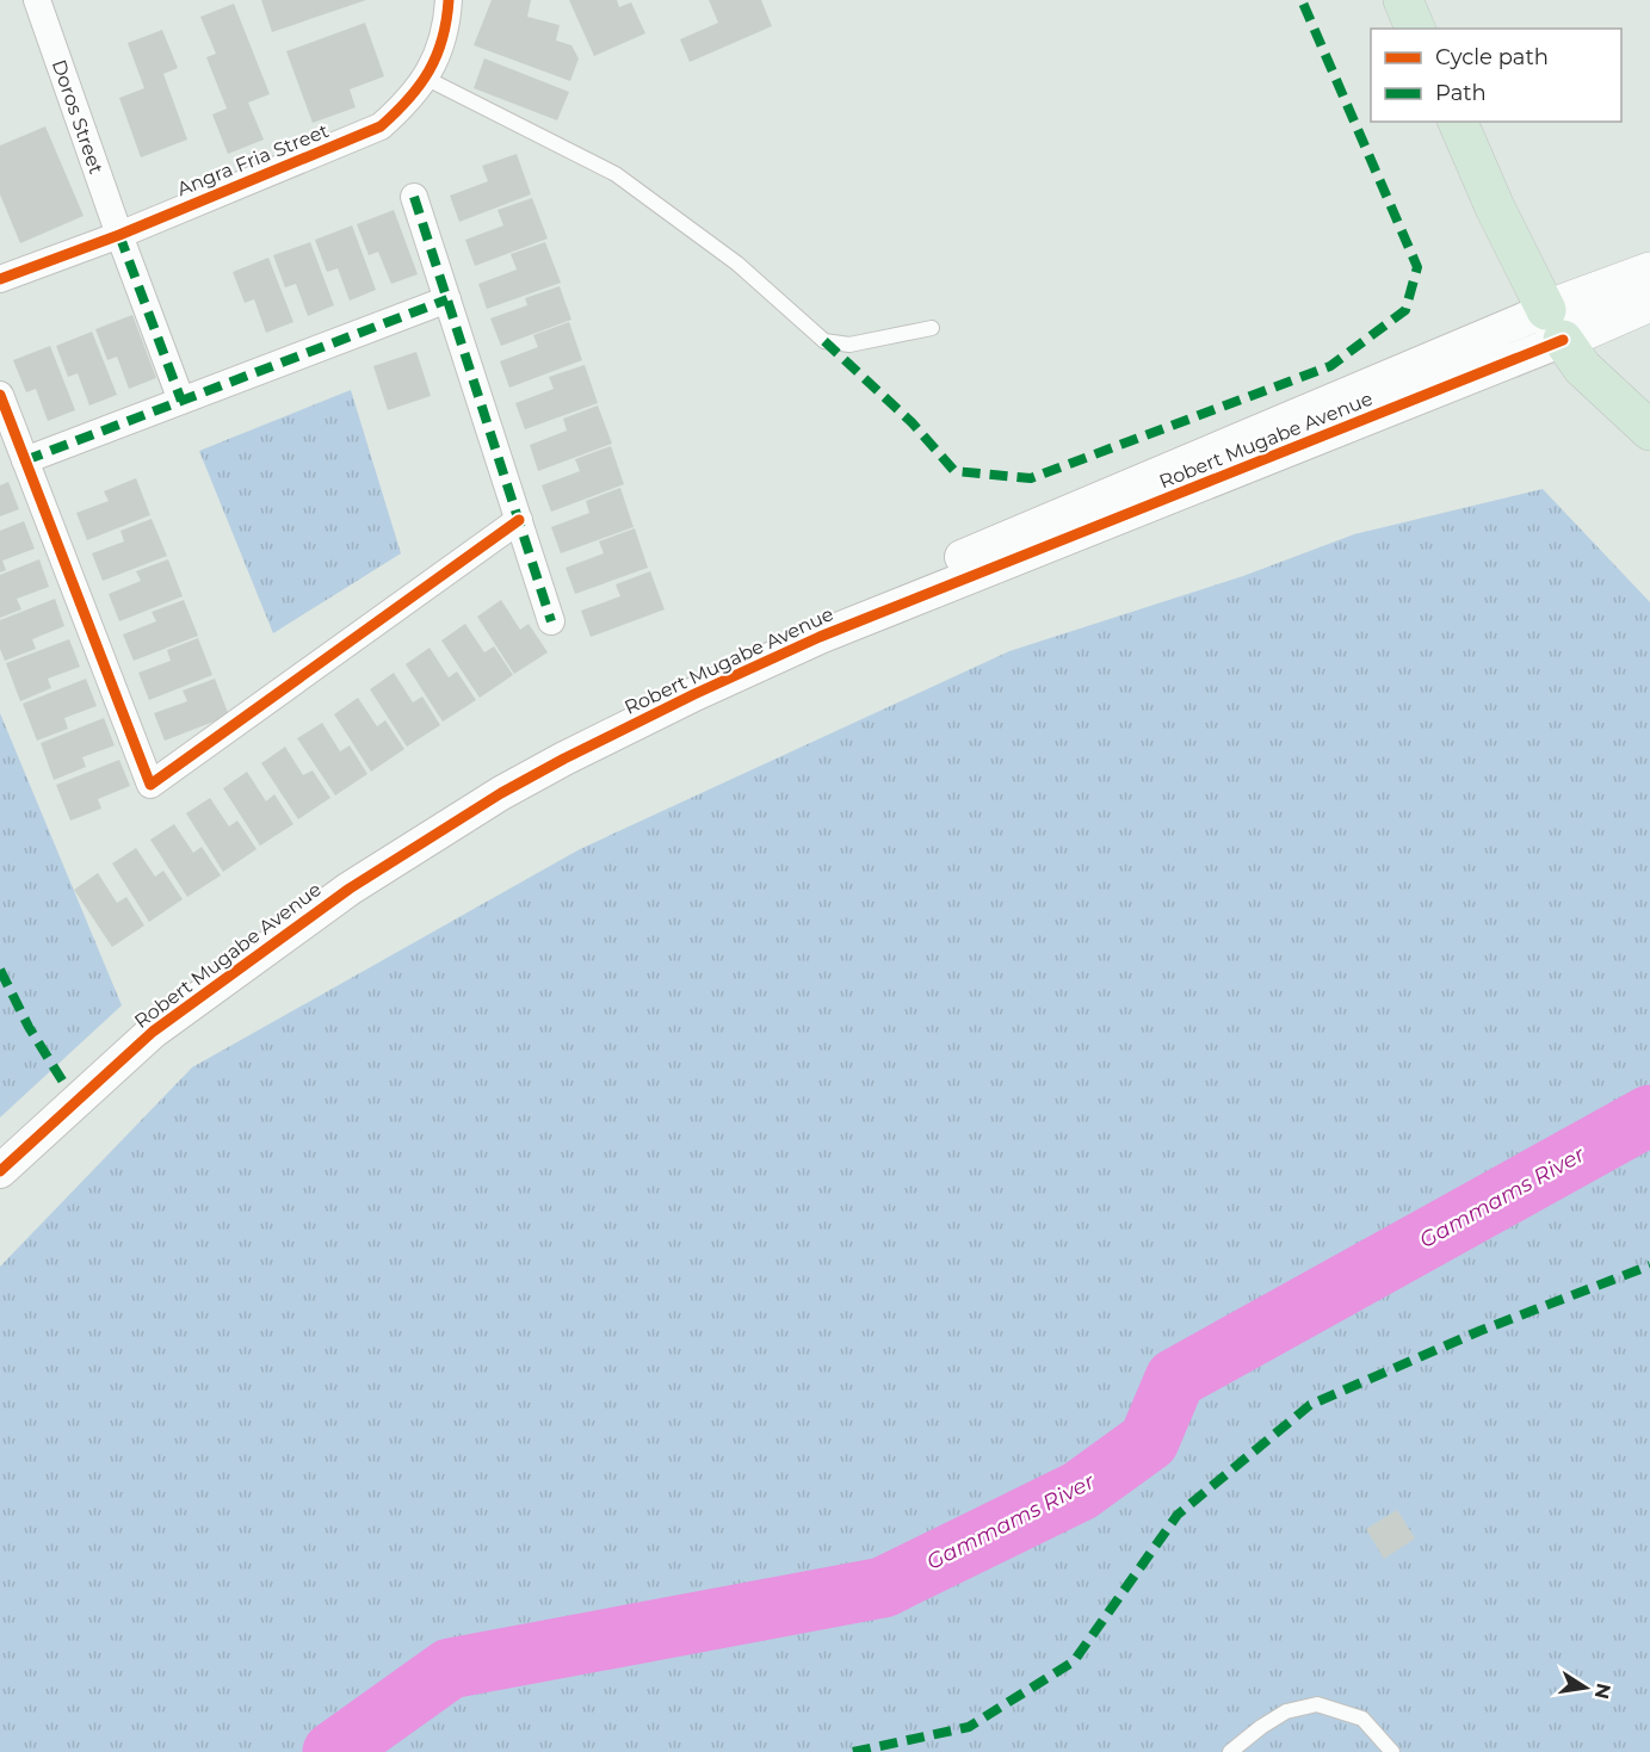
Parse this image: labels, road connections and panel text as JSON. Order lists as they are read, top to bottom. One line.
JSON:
{"streets":{"main road":["Robert Mugabe Avenue"],"street":["Doros Street","Angra Fria Street"]},"crossings":[["Doros Street","Angra Fria Street"]],"water":["Gammams River"],"legend":["Cycle path","Path"],"north":"right"}
